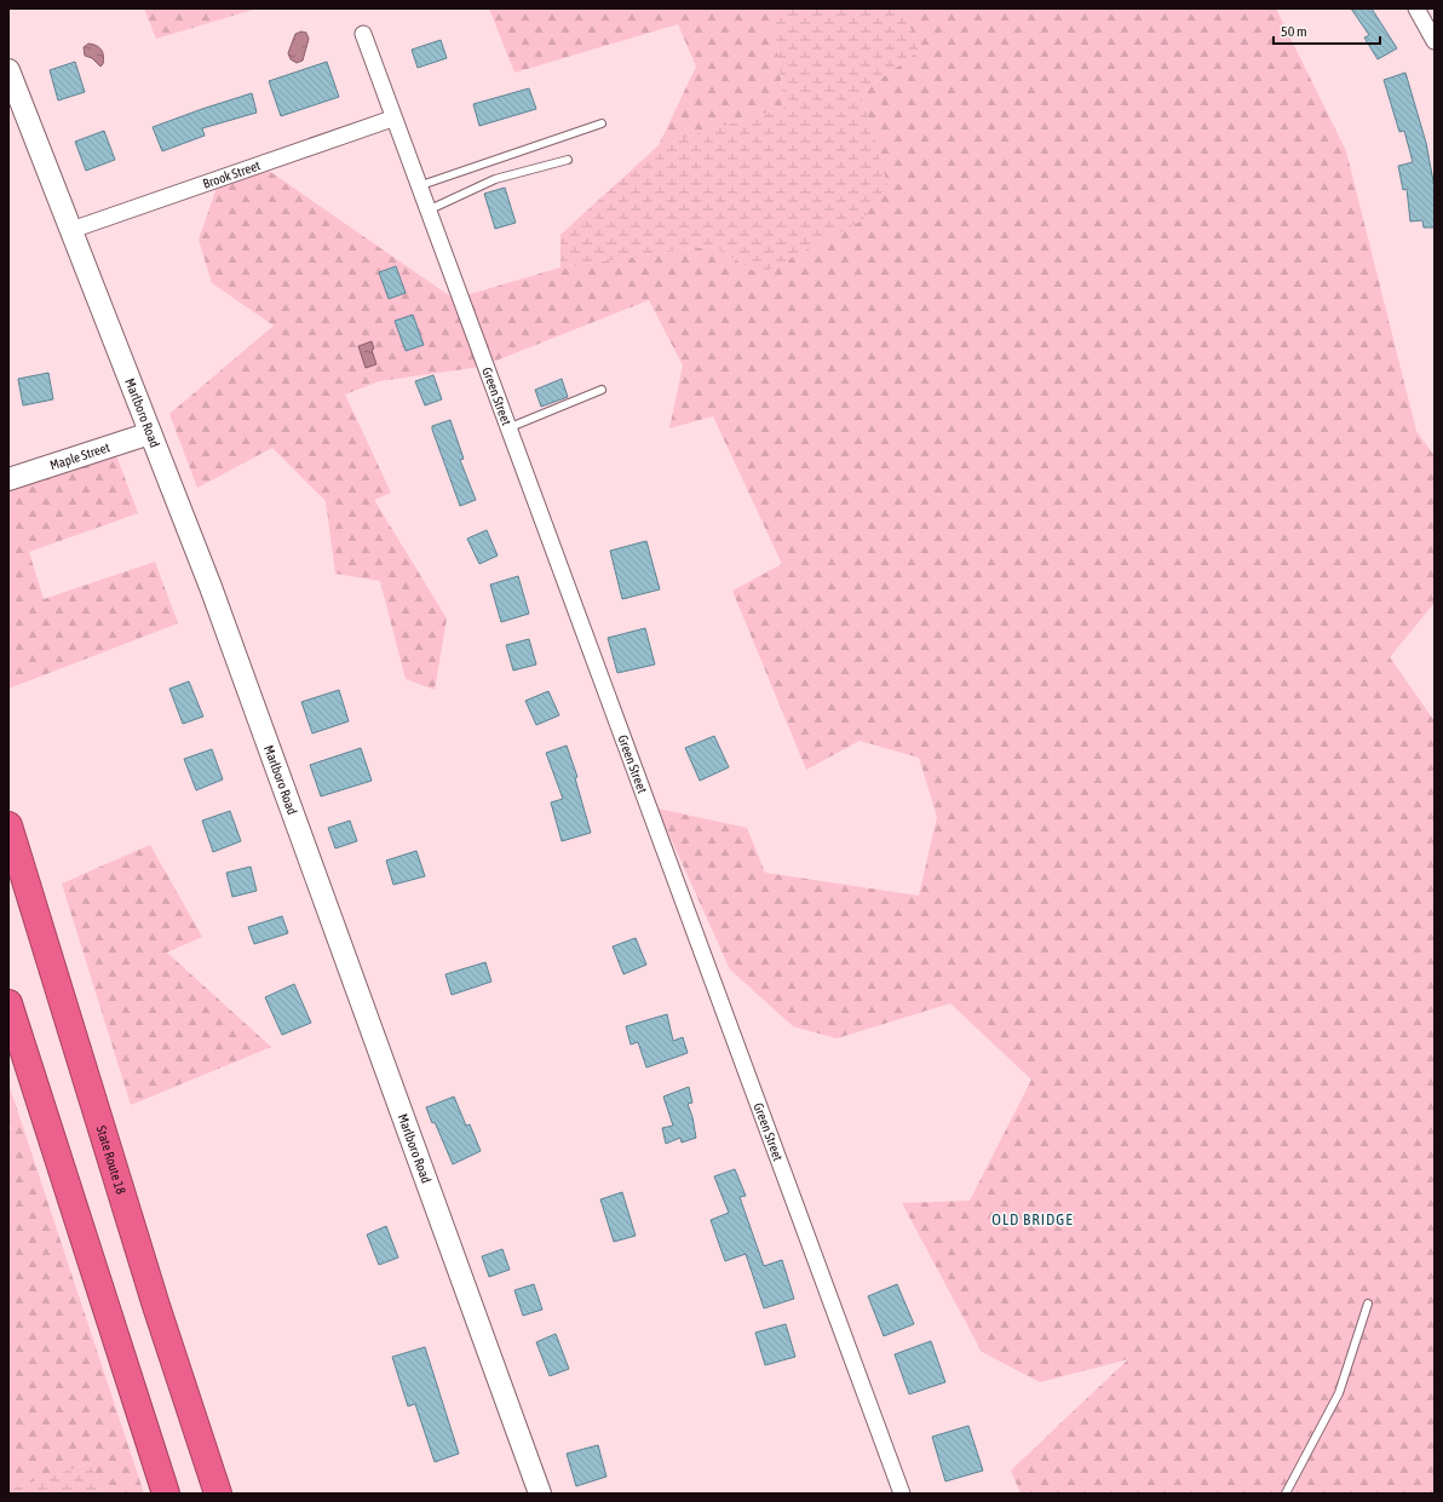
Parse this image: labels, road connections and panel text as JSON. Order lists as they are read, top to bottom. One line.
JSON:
{"streets":{"highway":["State Route 18"],"street":["Brook Street","Green Street","Marlboro Road","Maple Street"]},"crossings":[["Brook Street","Green Street"],["Brook Street","Marlboro Road"],["Marlboro Road","Maple Street"]],"districts":["OLD BRIDGE"],"scale_bar":"50 m"}
